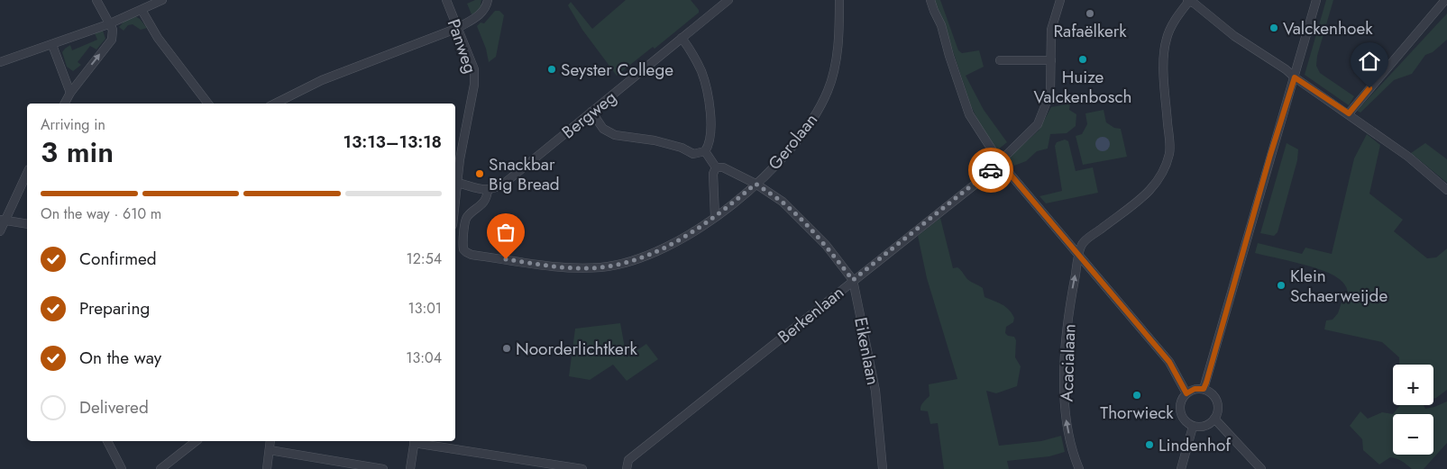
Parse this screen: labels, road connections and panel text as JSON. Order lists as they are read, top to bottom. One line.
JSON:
{"streets":{"street":["Panweg","Bergweg","Gerolaan","Berkenlaan","Eikenlaan","Acacialaan"]},"crossings":[["Bergweg","Gerolaan"],["Gerolaan","Eikenlaan"],["Berkenlaan","Eikenlaan"]],"one_way":["Acacialaan"],"places":["Rafaëlkerk","Valckenhoek","Huize Valckenbosch","Seyster College","Snackbar Big Bread","Klein Schaerweijde","Noorderlichtkerk","Thorwieck","Lindenhof"],"page":{"heading":["3 min","Arriving in","13:13–13:18"],"bar":"On the way · 610 m","list":[["Confirmed","12:54"],["Preparing","13:01"],["On the way","13:04"],"Delivered"],"map_buttons":["+","−"]}}
